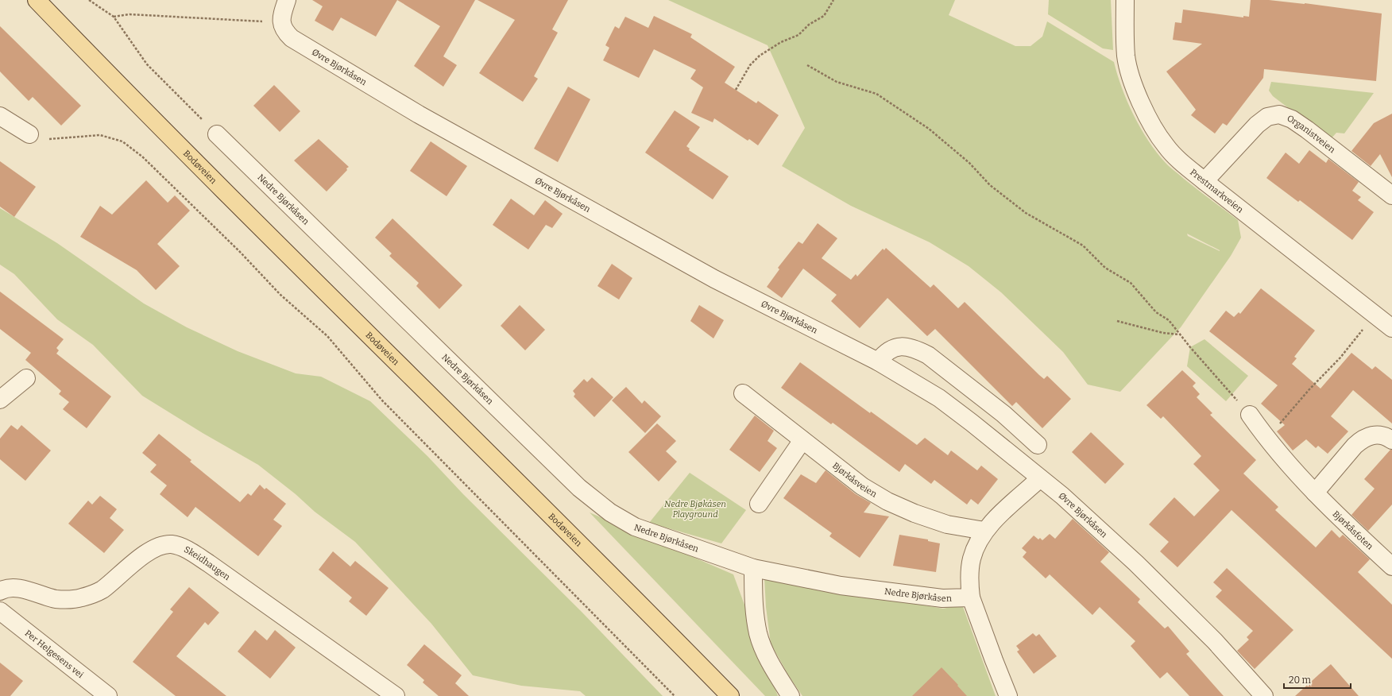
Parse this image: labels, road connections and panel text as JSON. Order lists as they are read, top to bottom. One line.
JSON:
{"streets":{"main road":["Bodøveien"],"street":["Øvre Bjørkåsen","Organistveien","Prestmarkveien","Nedre Bjørkåsen","Bjørkåsveien","Bjørkåsfoten","Skeidhaugen","Per Helgesens vei"]},"crossings":[["Organistveien","Prestmarkveien"]],"parks":["Nedre Bjøkåsen Playground"],"scale_bar":"20 m"}
